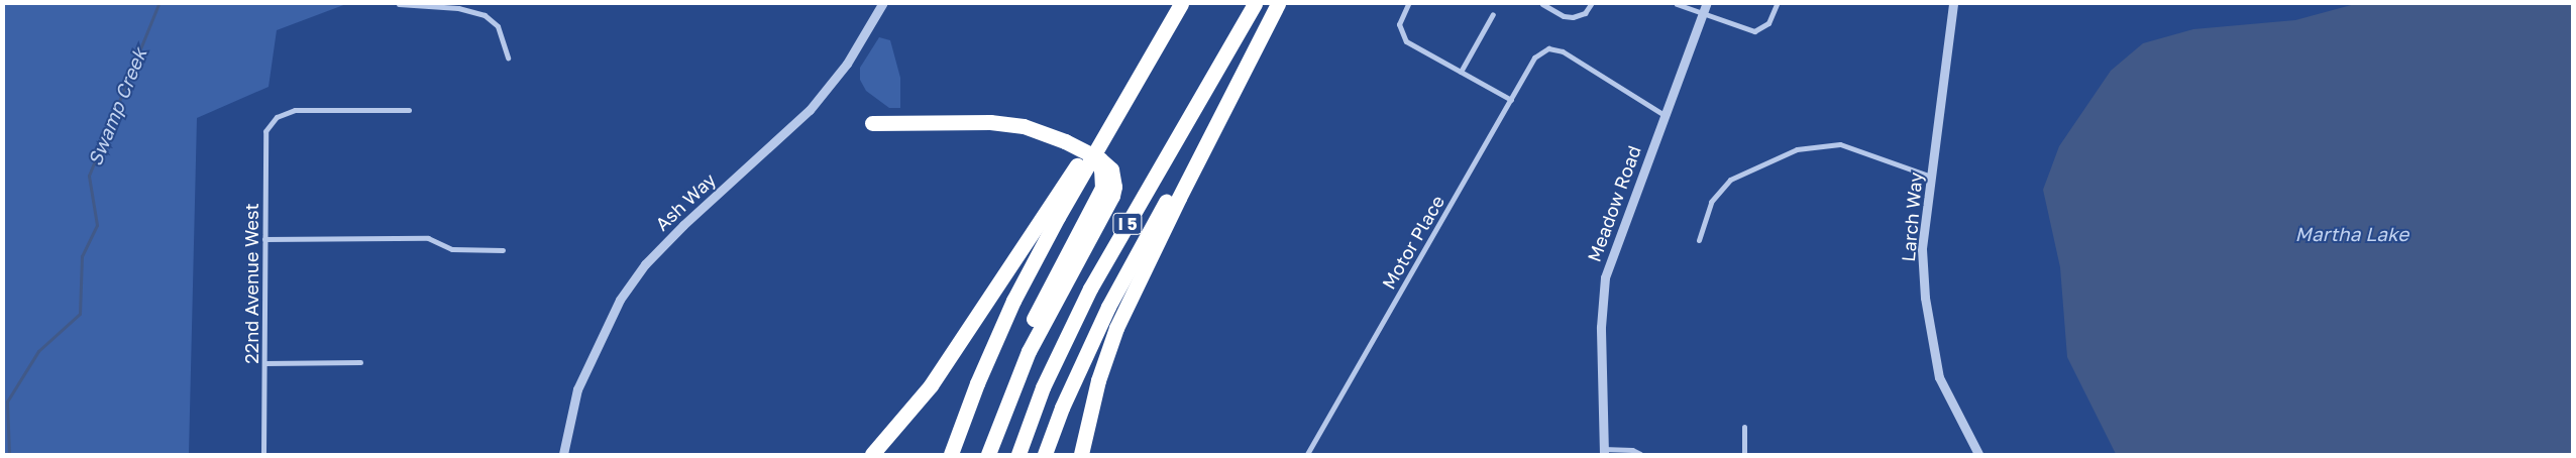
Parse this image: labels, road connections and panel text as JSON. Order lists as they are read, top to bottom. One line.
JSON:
{"streets":{"highway":["I 5"],"street":["Ash Way","Meadow Road","Larch Way","Motor Place","22nd Avenue West"]},"crossings":[["Meadow Road","Motor Place"]],"water":["Swamp Creek","Martha Lake"]}
